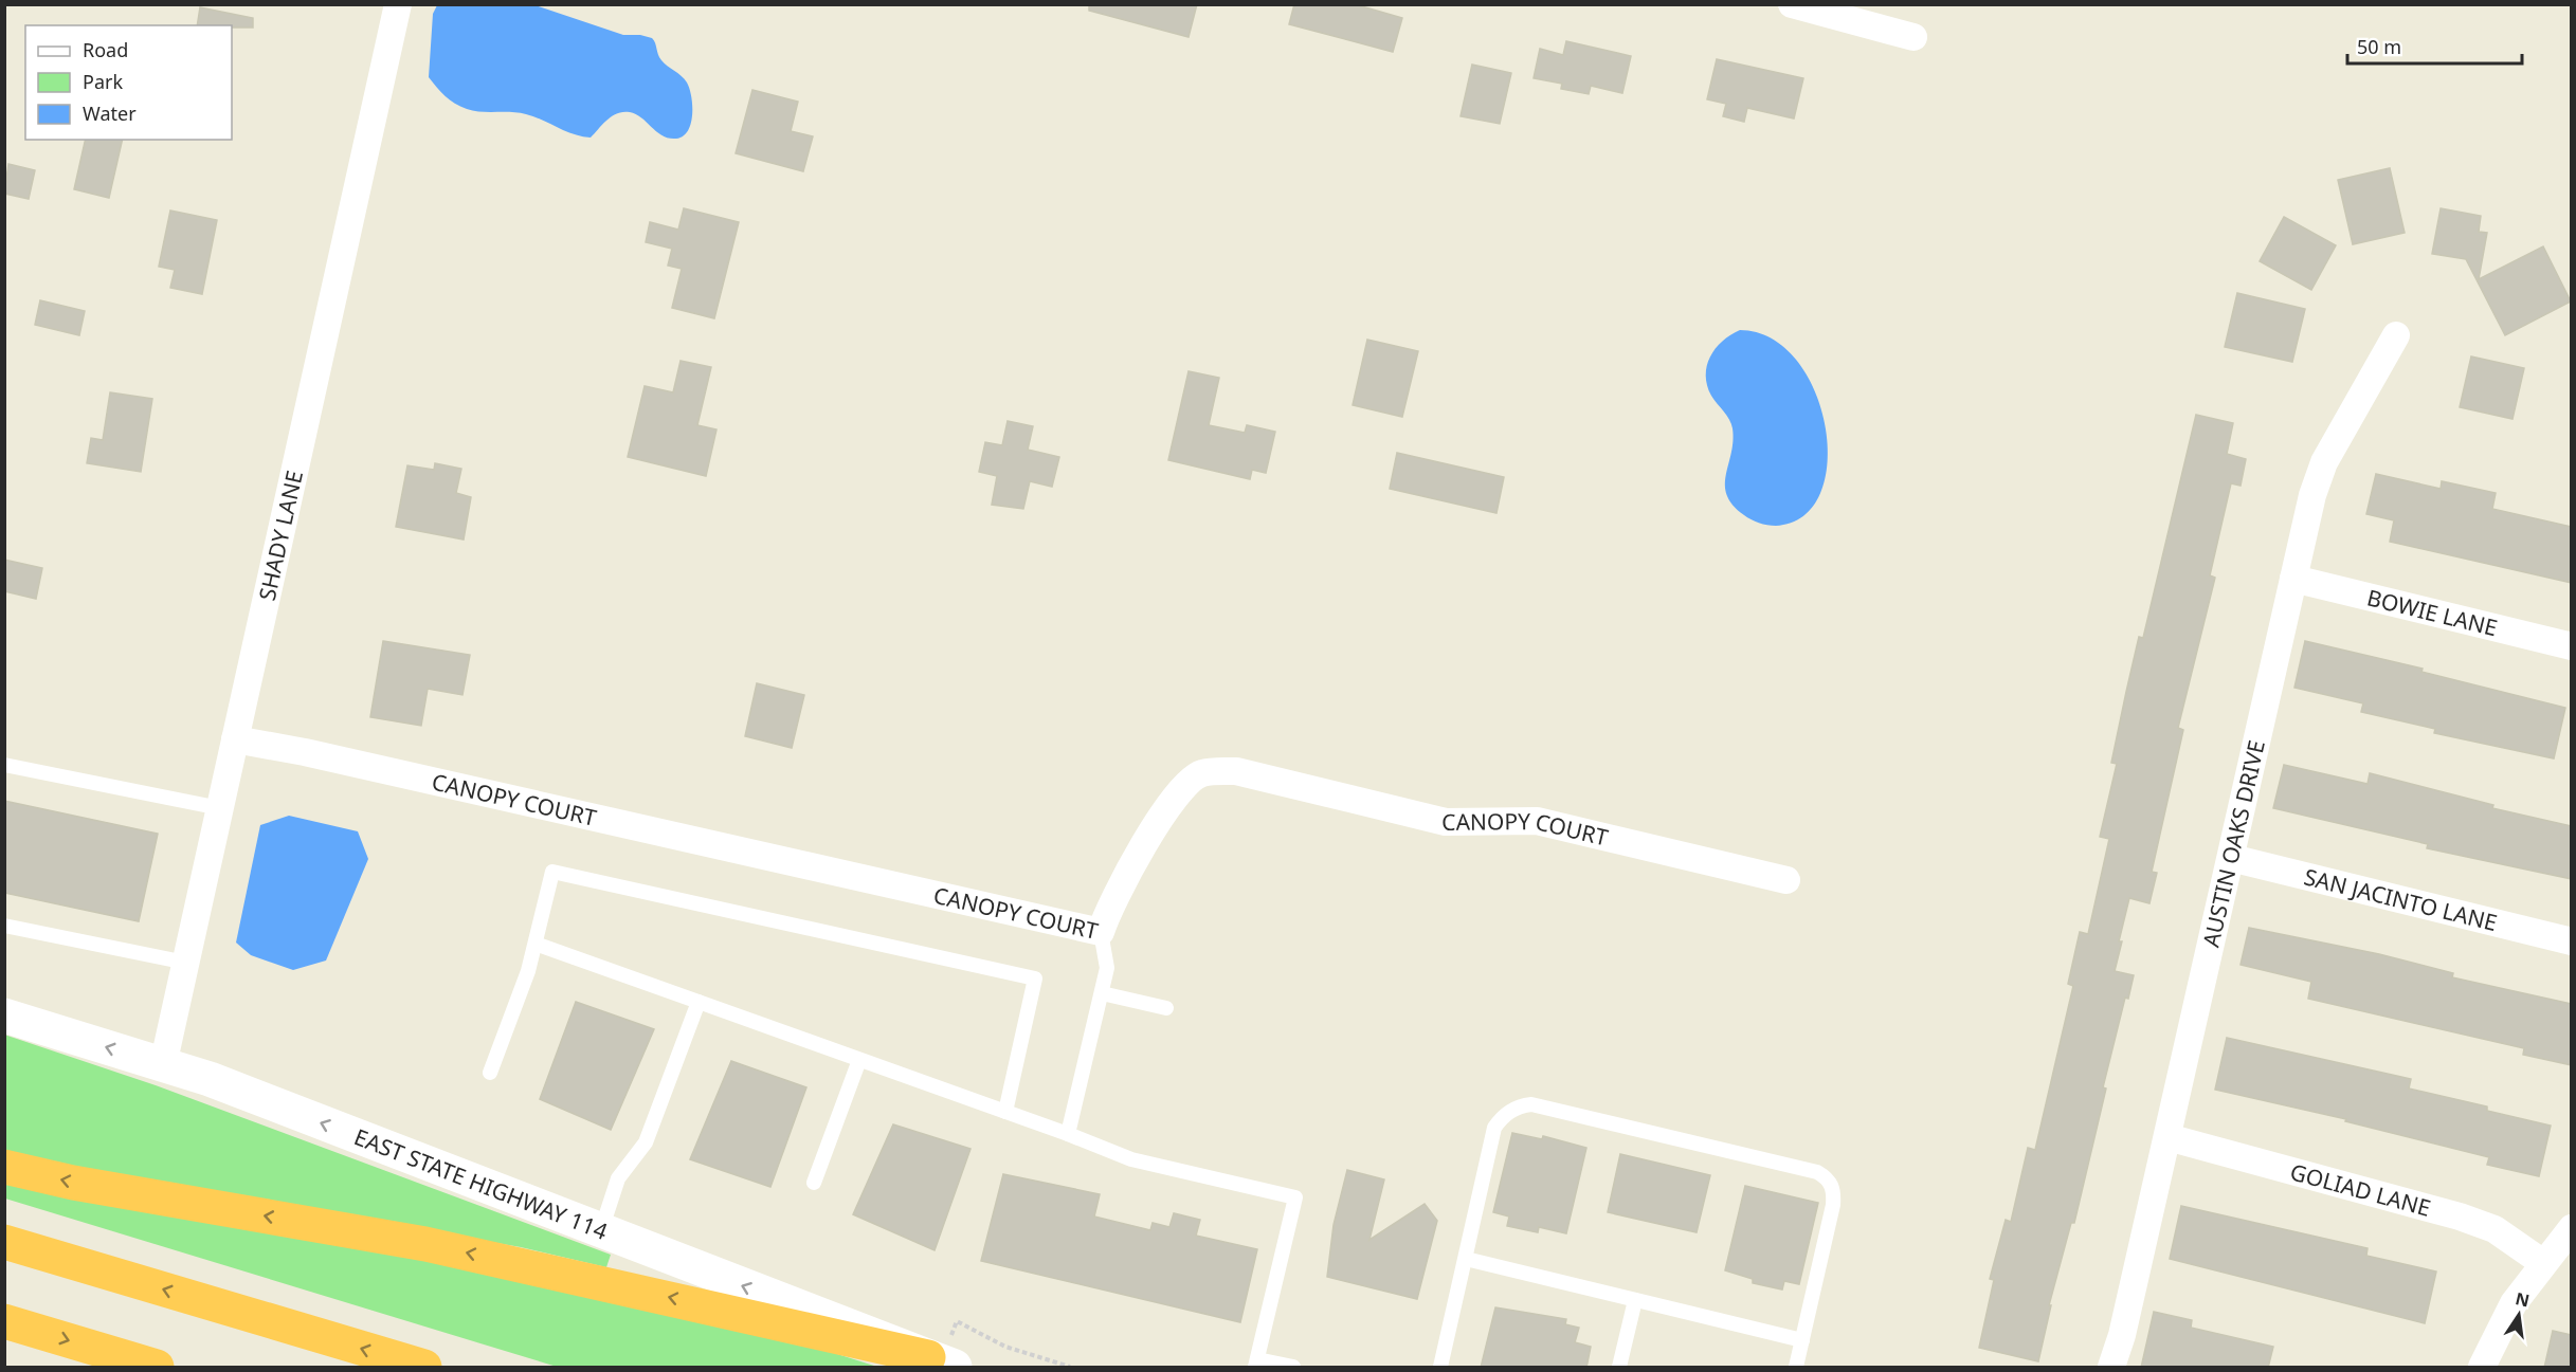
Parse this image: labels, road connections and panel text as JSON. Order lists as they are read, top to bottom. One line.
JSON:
{"streets":{"main road":["EAST STATE HIGHWAY 114"],"street":["SHADY LANE","BOWIE LANE","CANOPY COURT","AUSTIN OAKS DRIVE","SAN JACINTO LANE","GOLIAD LANE"]},"crossings":[["SHADY LANE","CANOPY COURT"],["SHADY LANE","EAST STATE HIGHWAY 114"],["BOWIE LANE","AUSTIN OAKS DRIVE"],["AUSTIN OAKS DRIVE","SAN JACINTO LANE"],["AUSTIN OAKS DRIVE","GOLIAD LANE"]],"one_way":["EAST STATE HIGHWAY 114"],"legend":["Road","Park","Water"],"scale_bar":"50 m","north":"top"}
